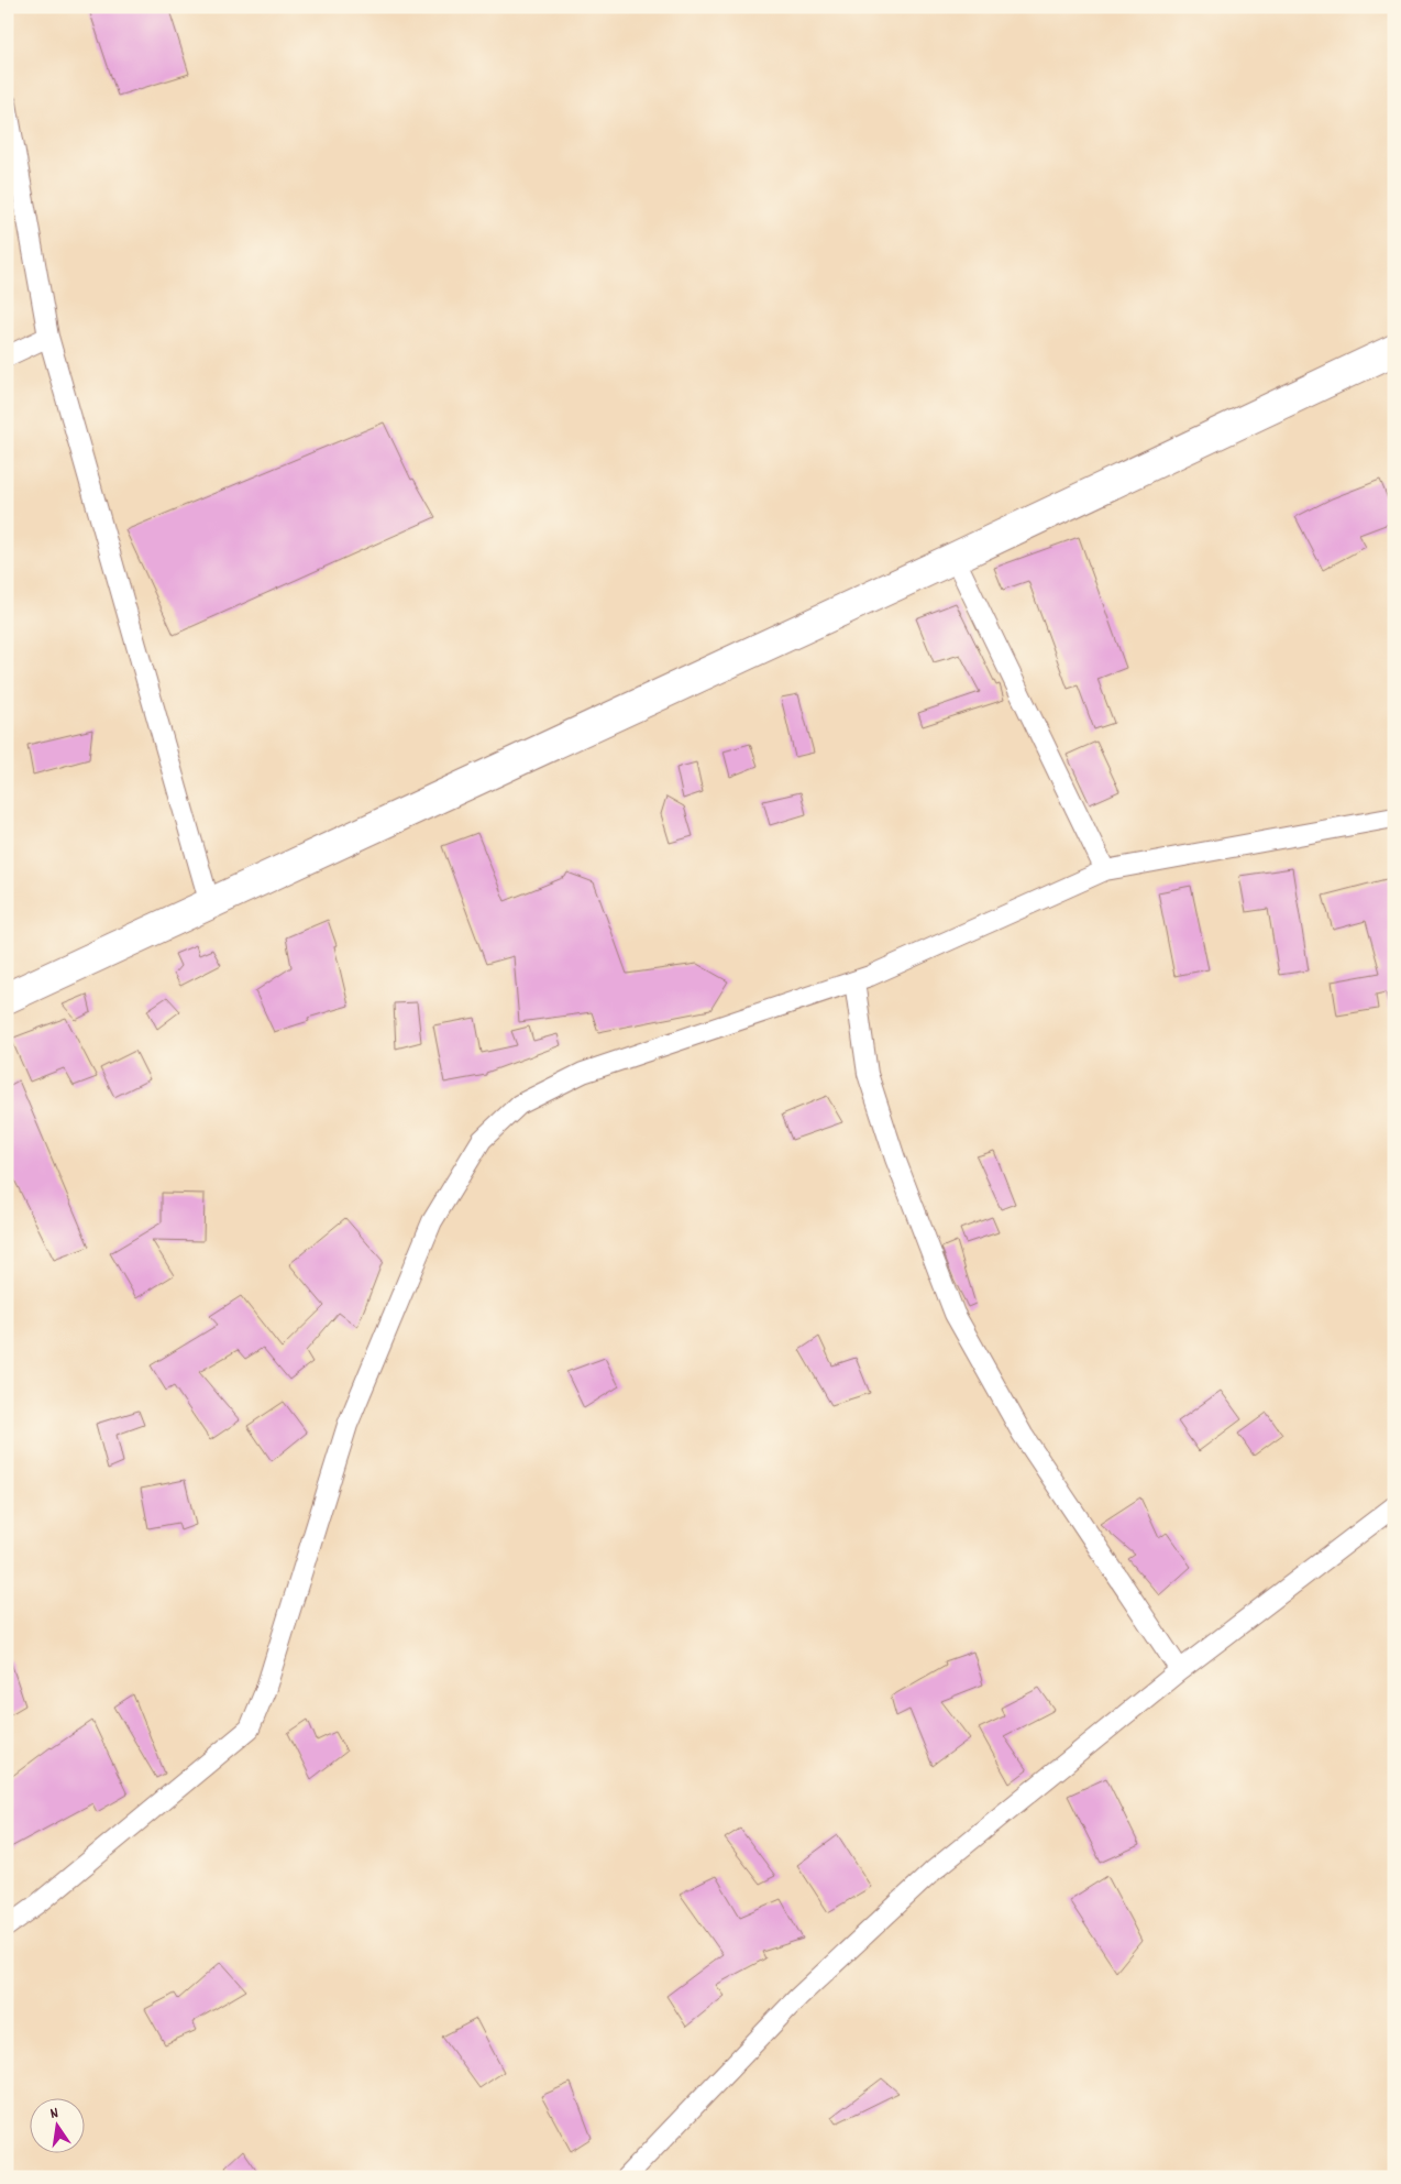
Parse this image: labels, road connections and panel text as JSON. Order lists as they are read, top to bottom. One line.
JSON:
{"north":"top"}
